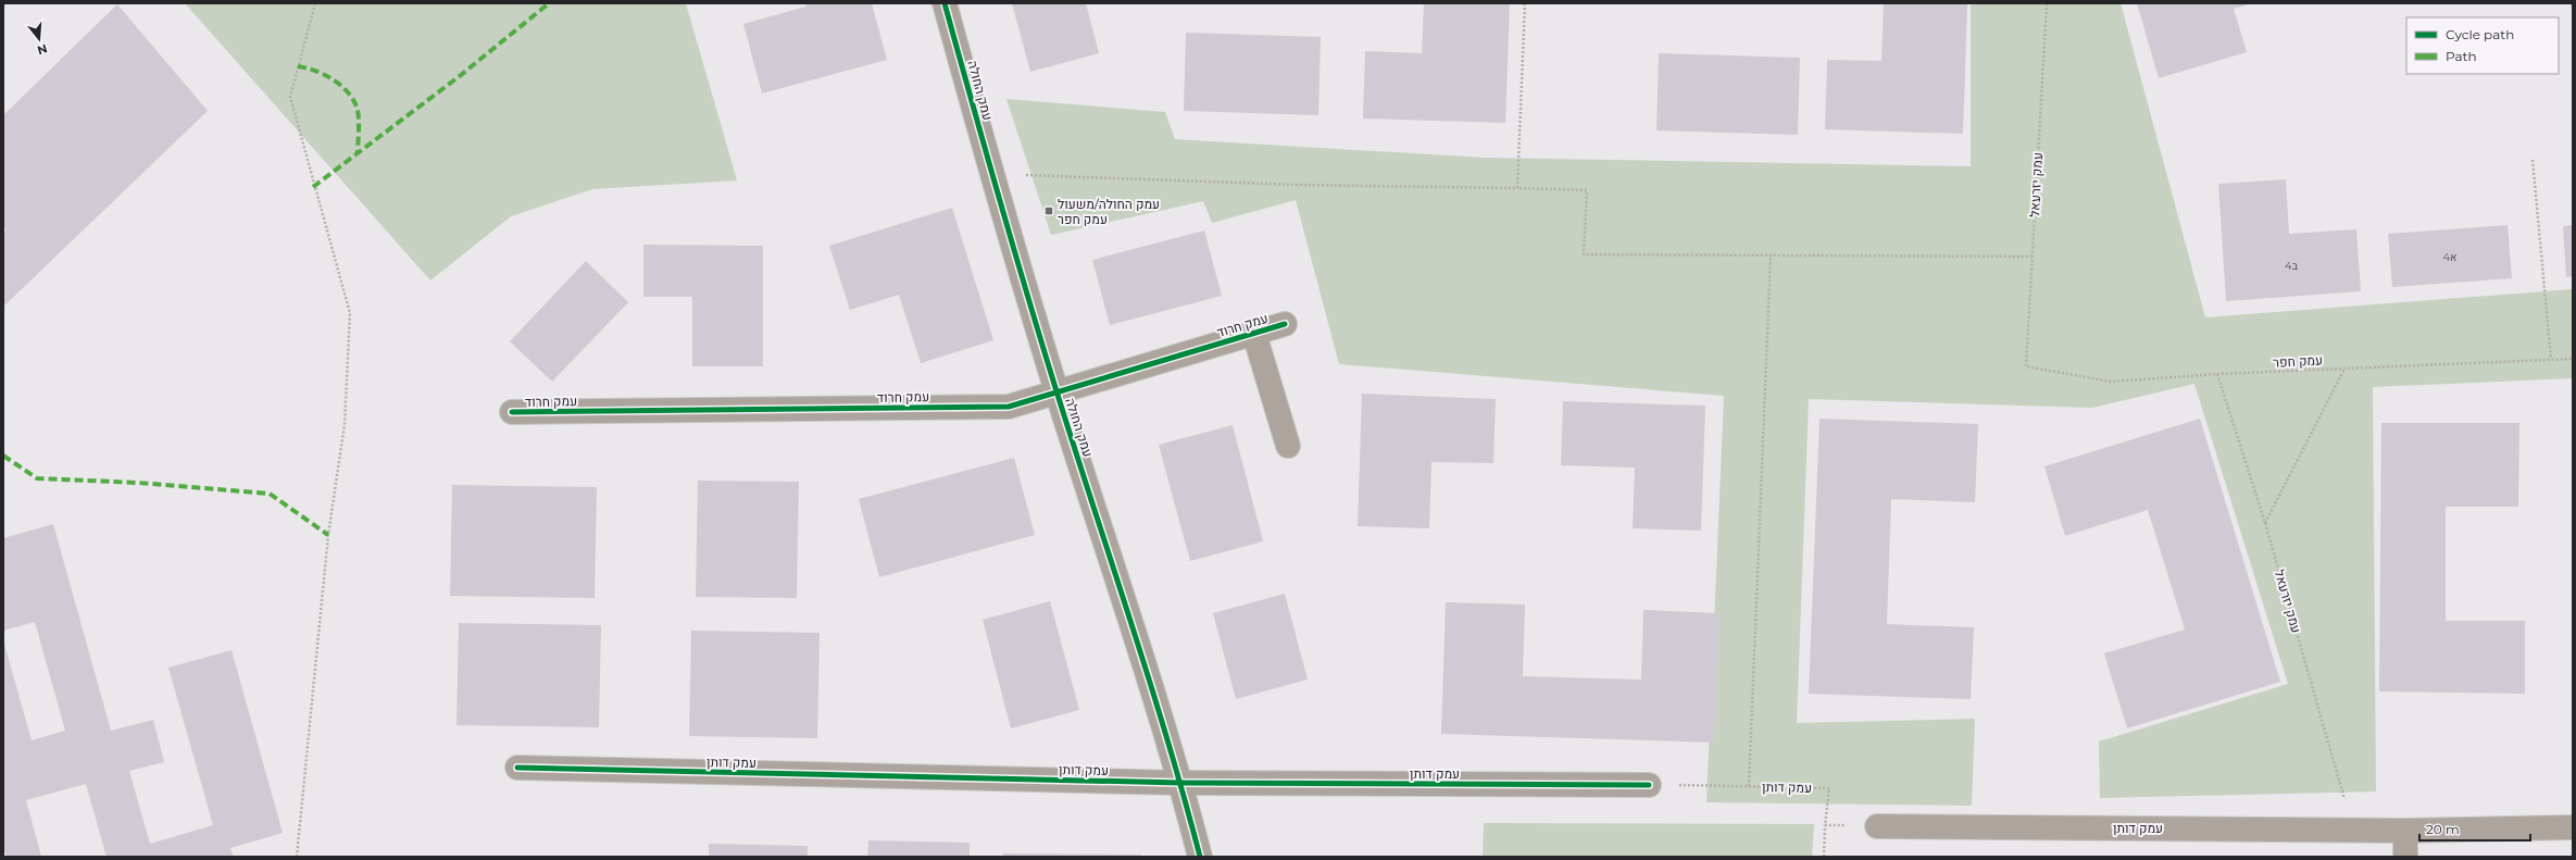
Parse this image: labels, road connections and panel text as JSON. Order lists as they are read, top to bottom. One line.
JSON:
{"streets":{"street":["עמק החולה","עמק חרוד","עמק דותן"],"path":["עמק יזרעאל","עמק חפר"]},"crossings":[["עמק החולה","עמק חרוד"],["עמק החולה","עמק דותן"],["עמק יזרעאל","עמק חפר"],["עמק יזרעאל","עמק דותן"]],"places":{"transit":["עמק החולה/משעול עמק חפר"]},"house_numbers":["4א","4ב"],"legend":["Cycle path","Path"],"scale_bar":"20 m","north":"bottom"}
